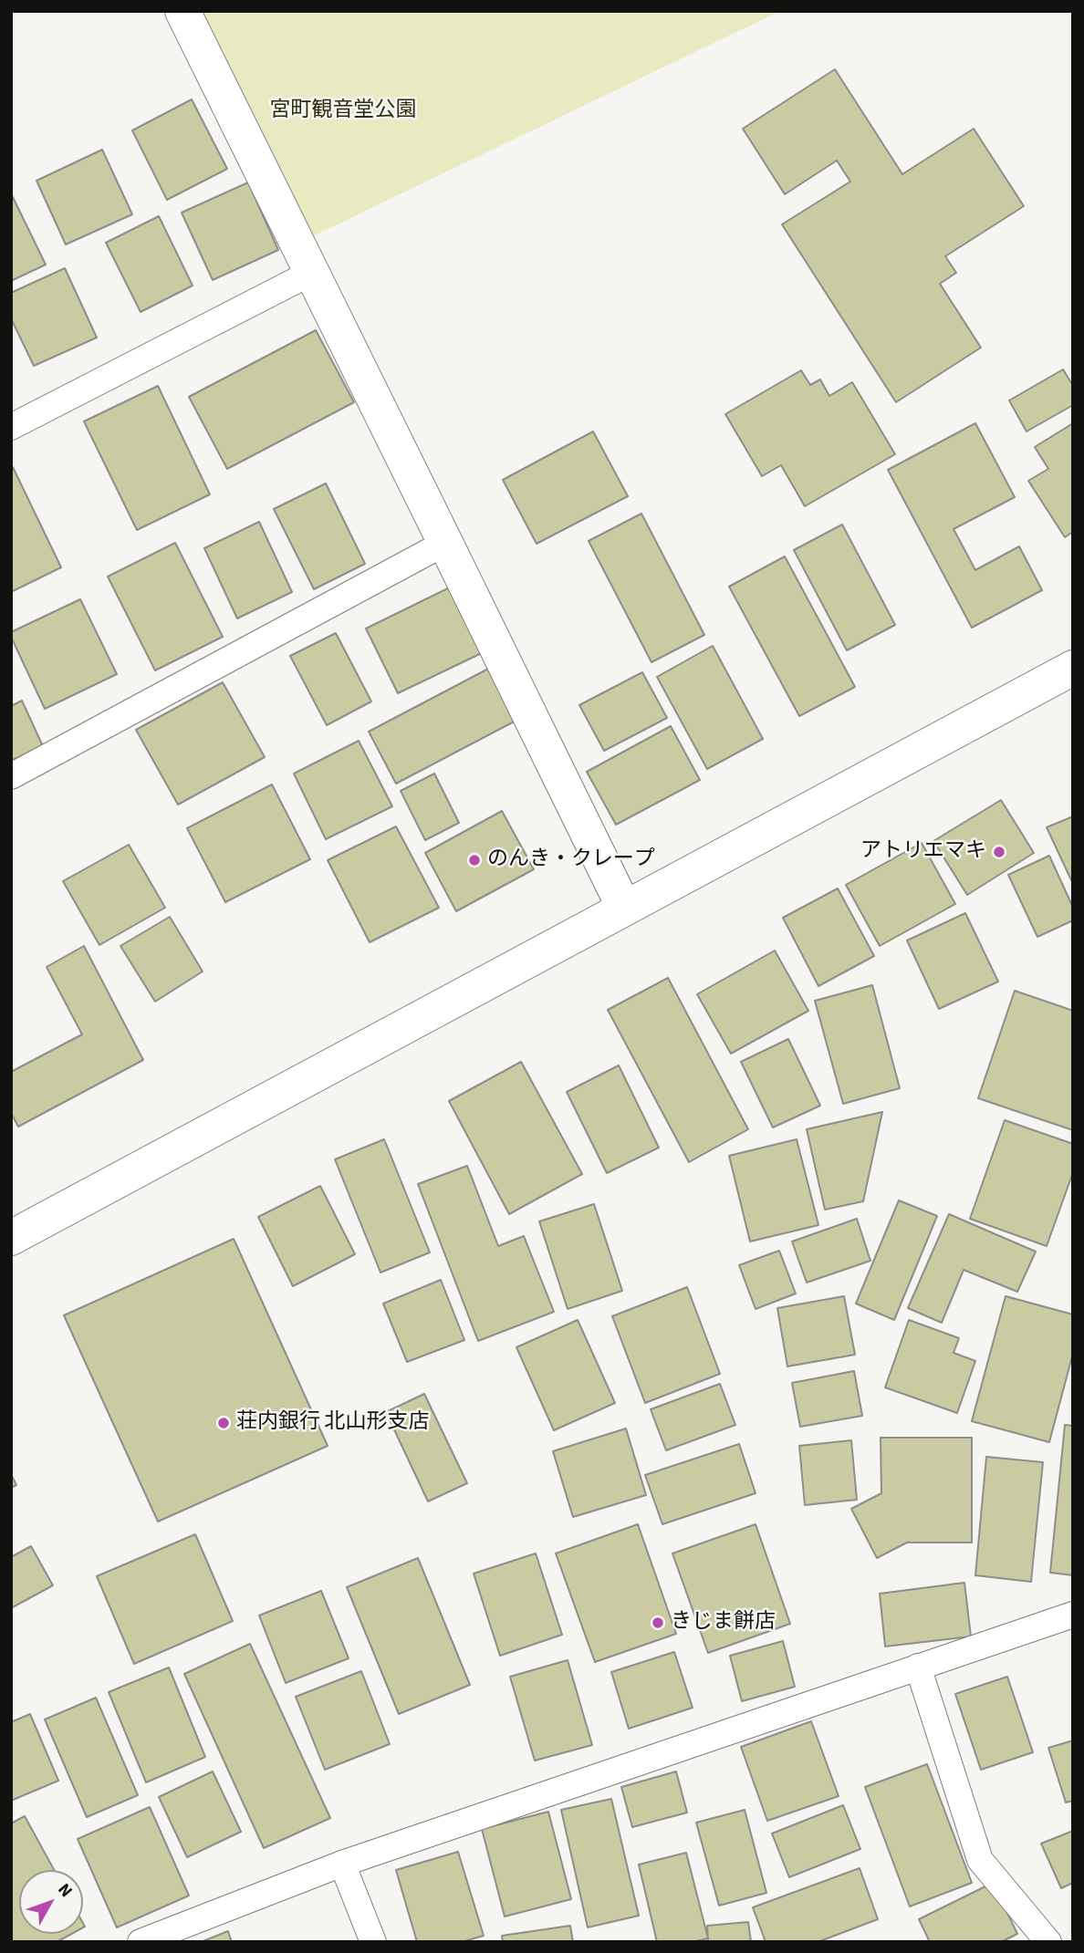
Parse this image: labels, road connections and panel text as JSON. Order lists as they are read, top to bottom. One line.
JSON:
{"parks":["宮町観音堂公園"],"places":["アトリエマキ","のんき・クレープ","荘内銀行 北山形支店","きじま餅店"],"north":"top right"}
